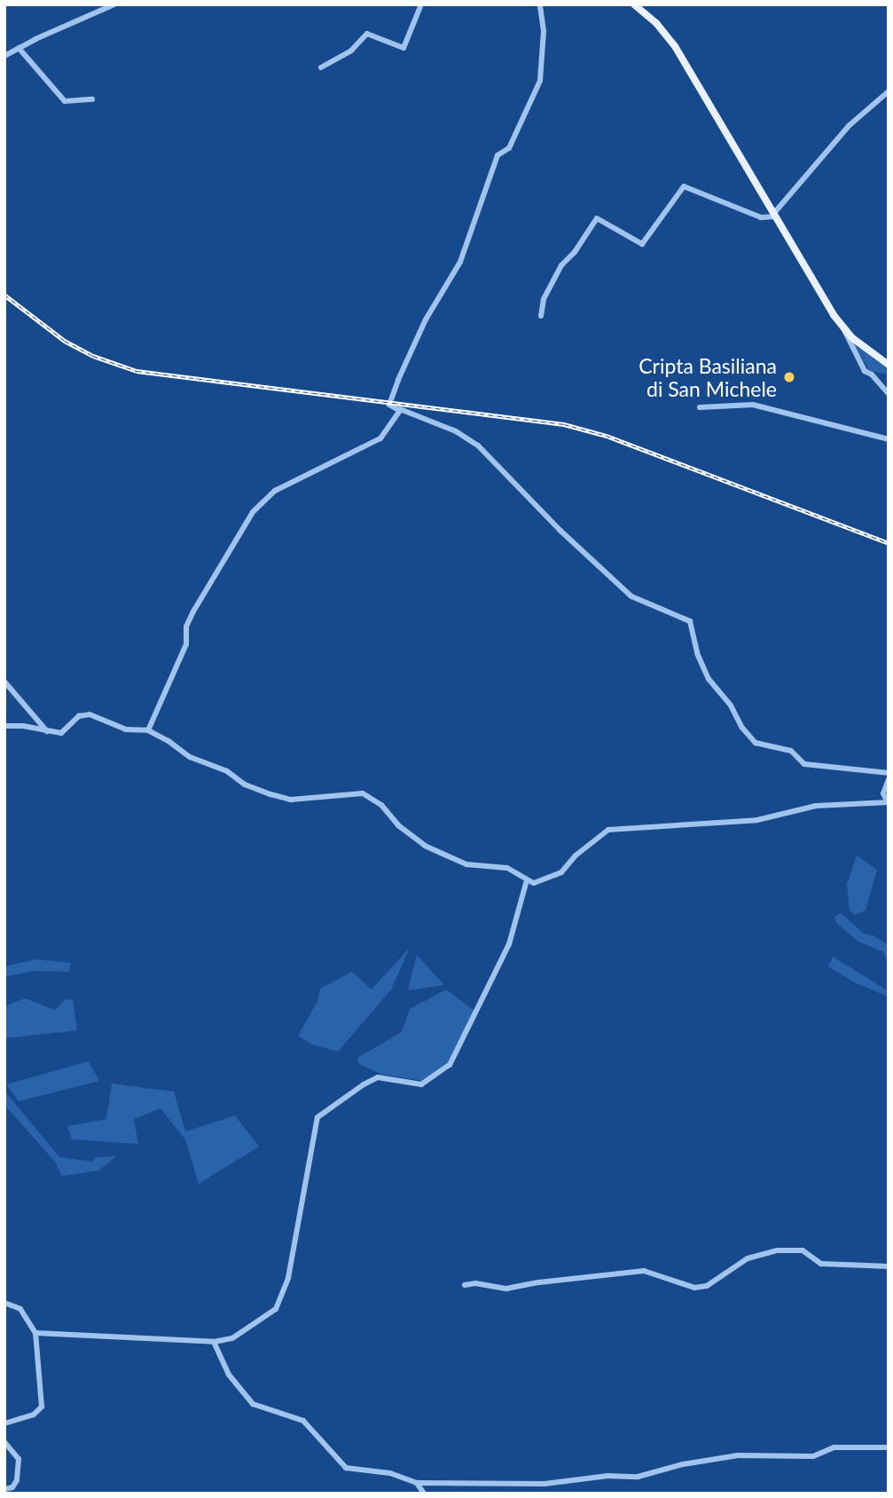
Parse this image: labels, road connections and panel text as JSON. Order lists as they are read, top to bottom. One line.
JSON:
{"places":["Cripta Basiliana di San Michele"]}
